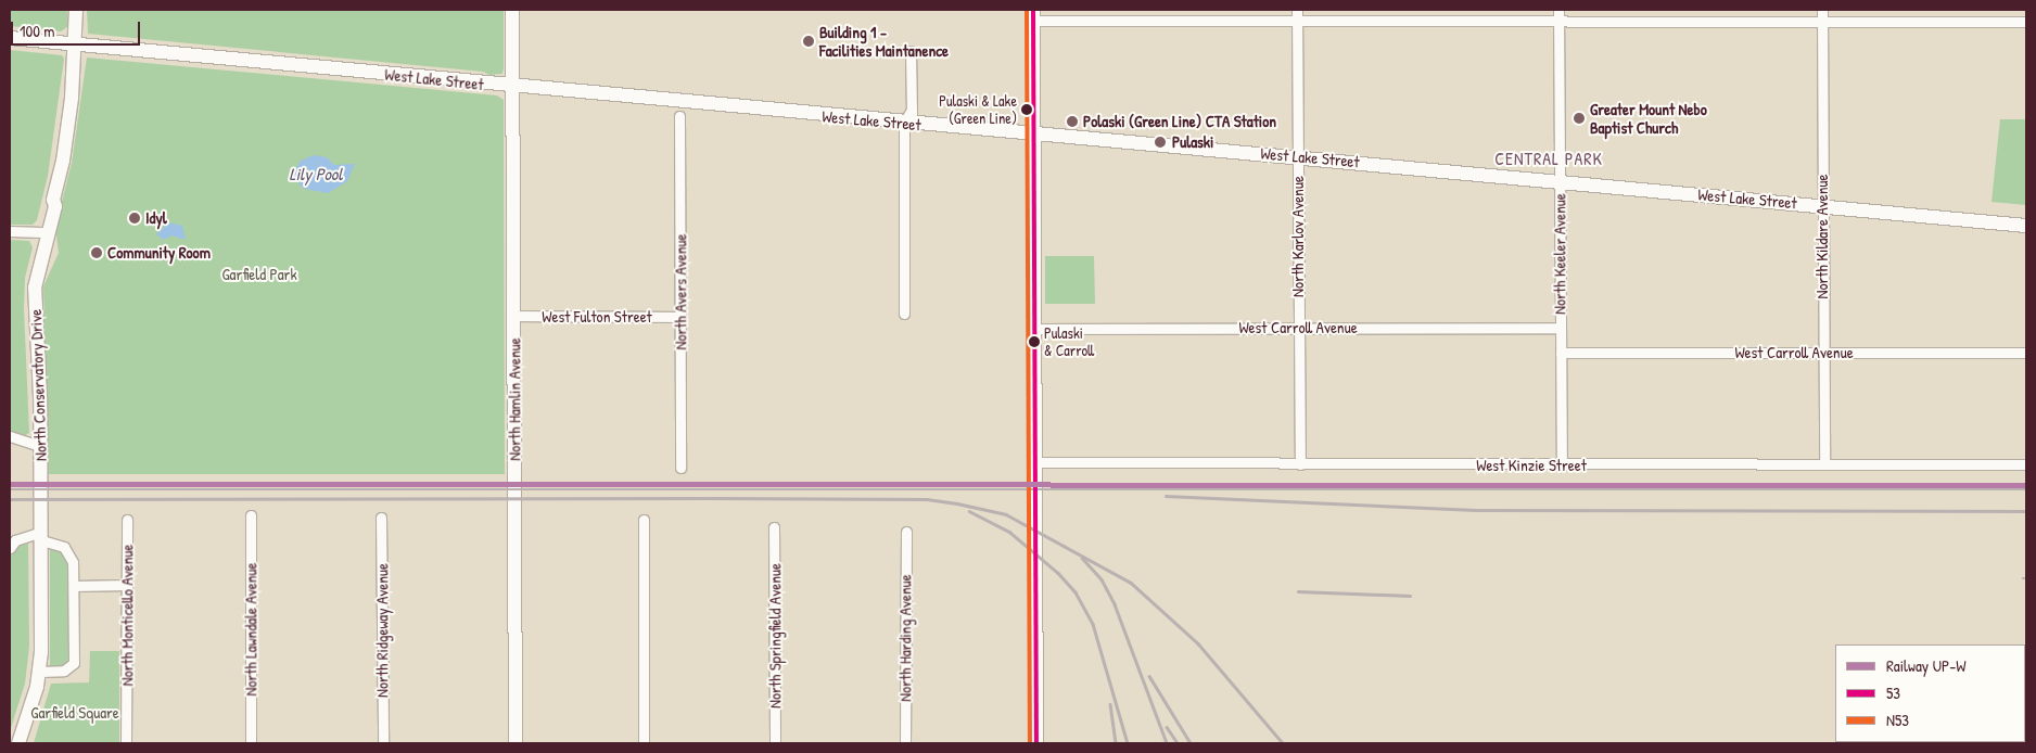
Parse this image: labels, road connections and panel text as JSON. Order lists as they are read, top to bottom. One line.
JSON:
{"streets":{"main road":["West Lake Street","North Conservatory Drive","North Hamlin Avenue"],"street":["North Karlov Avenue","North Kildare Avenue","North Keeler Avenue","North Avers Avenue","West Fulton Street","West Carroll Avenue","West Kinzie Street","North Monticello Avenue","North Lawndale Avenue","North Ridgeway Avenue","North Springfield Avenue","North Harding Avenue"]},"crossings":[["West Lake Street","North Karlov Avenue"],["West Lake Street","North Kildare Avenue"],["West Lake Street","North Keeler Avenue"],["West Lake Street","North Avers Avenue"],["West Lake Street","North Conservatory Drive"],["West Lake Street","North Hamlin Avenue"],["North Karlov Avenue","West Carroll Avenue"],["North Karlov Avenue","West Kinzie Street"],["North Kildare Avenue","West Carroll Avenue"],["North Kildare Avenue","West Kinzie Street"],["North Keeler Avenue","West Carroll Avenue"],["North Keeler Avenue","West Kinzie Street"],["North Avers Avenue","West Fulton Street"],["West Fulton Street","North Hamlin Avenue"]],"districts":["CENTRAL PARK"],"water":["Lily Pool"],"parks":["Garfield Park","Garfield Square"],"places":["Building 1 - Facilities Maintanence","Pulaski & Lake (Green Line)","Greater Mount Nebo Baptist Church","Polaski (Green Line) CTA Station","Pulaski","Idyl","Community Room","Pulaski & Carroll"],"lines":["transit line 53","transit line N53","rail line UP-W"],"legend":["Railway UP-W","53","N53"],"scale_bar":"100 m"}
